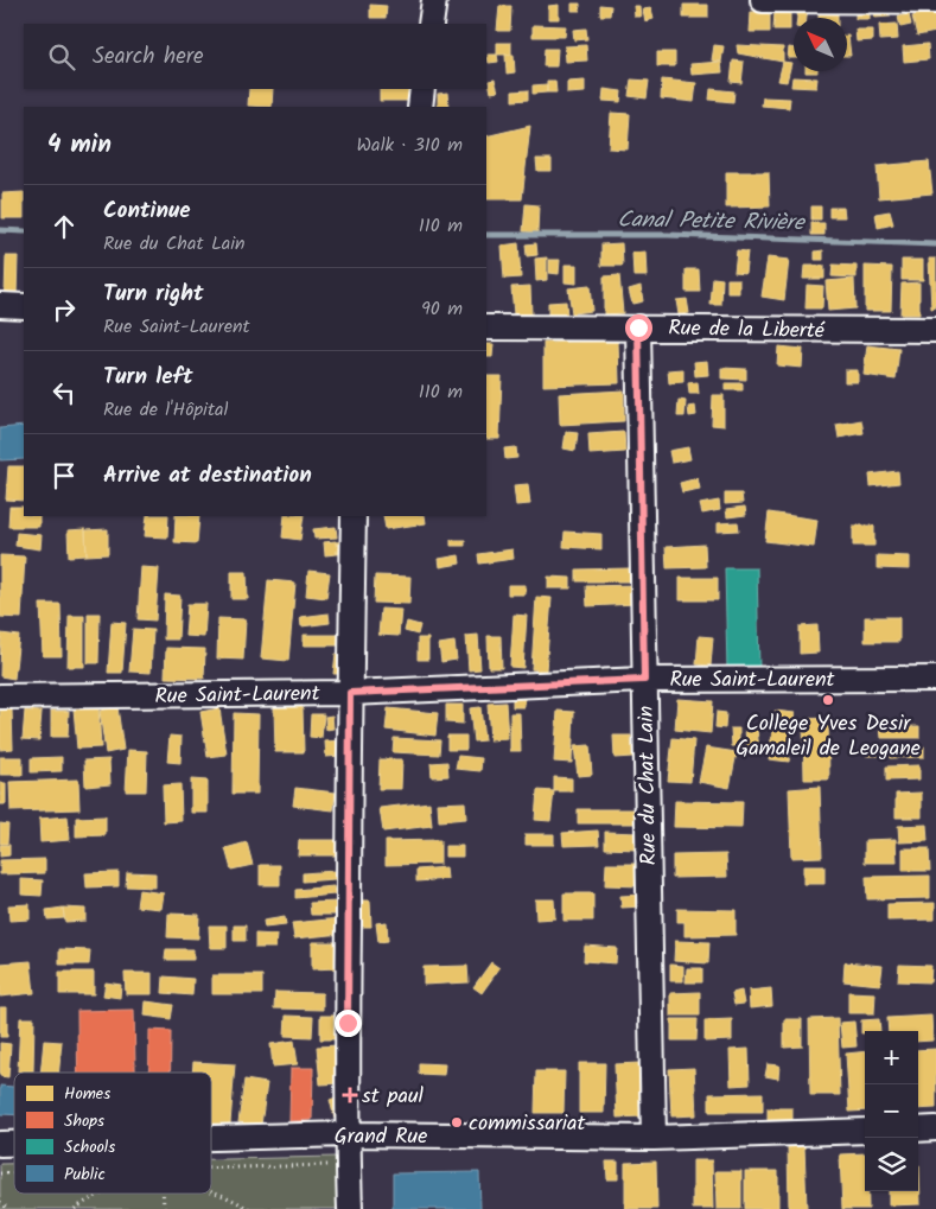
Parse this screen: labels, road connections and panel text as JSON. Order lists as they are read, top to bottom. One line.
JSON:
{"streets":{"street":["Rue de la Liberté","Rue Saint-Laurent","Rue du Chat Lain","Grand Rue"]},"crossings":[["Rue de la Liberté","Rue du Chat Lain"],["Rue Saint-Laurent","Rue du Chat Lain"],["Rue du Chat Lain","Grand Rue"]],"water":["Canal Petite Rivière"],"places":{"other":["College Yves Desir Gamaleil de Leogane","commissariat"],"health":["st paul"]},"legend":["Homes","Shops","Schools","Public"],"north":"top left","page":{"search":"Search here","heading":["4 min","Walk · 310 m"],"list":[["Continue","Rue du Chat Lain","110 m"],["Turn right","Rue Saint-Laurent","90 m"],["Turn left","Rue de l'Hôpital","110 m"],"Arrive at destination"],"map_buttons":["+","−"]}}
